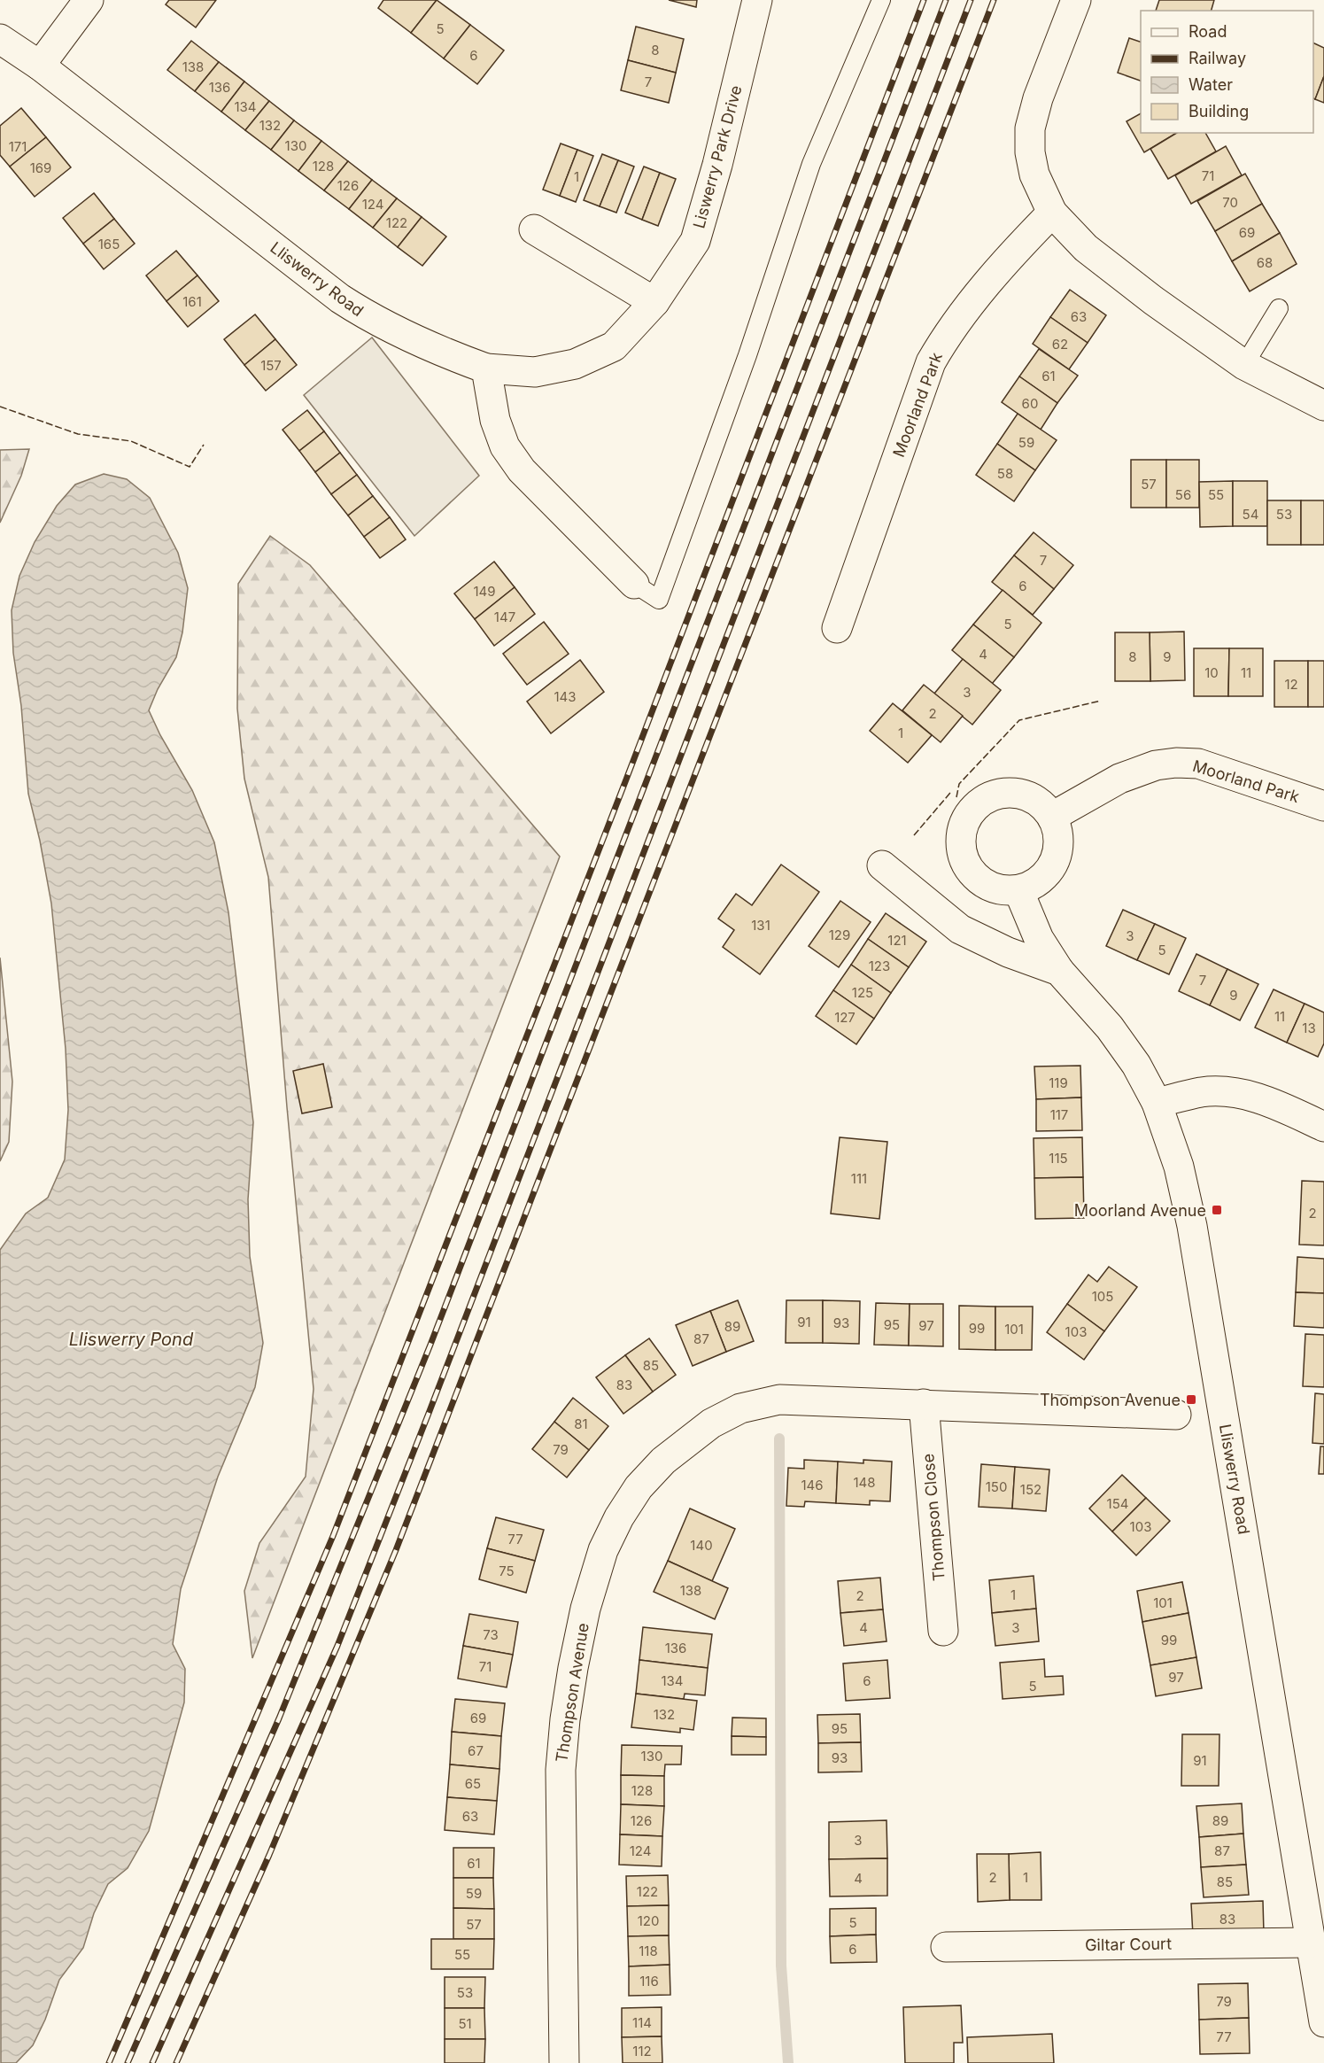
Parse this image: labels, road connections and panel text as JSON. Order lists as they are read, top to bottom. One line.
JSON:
{"streets":{"street":["Liswerry Park Drive","Lliswerry Road","Moorland Park","Thompson Close","Thompson Avenue","Giltar Court"]},"crossings":[["Liswerry Park Drive","Lliswerry Road"],["Lliswerry Road","Moorland Park"],["Lliswerry Road","Giltar Court"],["Thompson Close","Thompson Avenue"]],"water":["Lliswerry Pond"],"places":{"transit":["Moorland Avenue","Thompson Avenue"]},"house_numbers":["5","8","6","138","7","136","134","132","130","171","128","169","71","1","126","70","124","122","69","165","68","161","63","62","157","61","60","59","58","57","56","55","54","53","7","6","149","147","5","4","8","9","10","11","12","3","143","2","1","131","129","3","121","5","123","7","125","9","11","127","13","119","117","115","111","2","105","91","93","95","97","89","99","101","103","87","85","83","81","79","148","146","150","152","154","103","77","140","75","138","1","2","101","4","3","73","99","136","71","97","134","6","5","132","69","95","67","130","93","91","65","128","63","126","89","3","124","87","61","2","1","4","85","122","59","83","120","5","57","6","118","55","116","53","79","114","51","77","112"],"legend":["Road","Railway","Water","Building"]}
